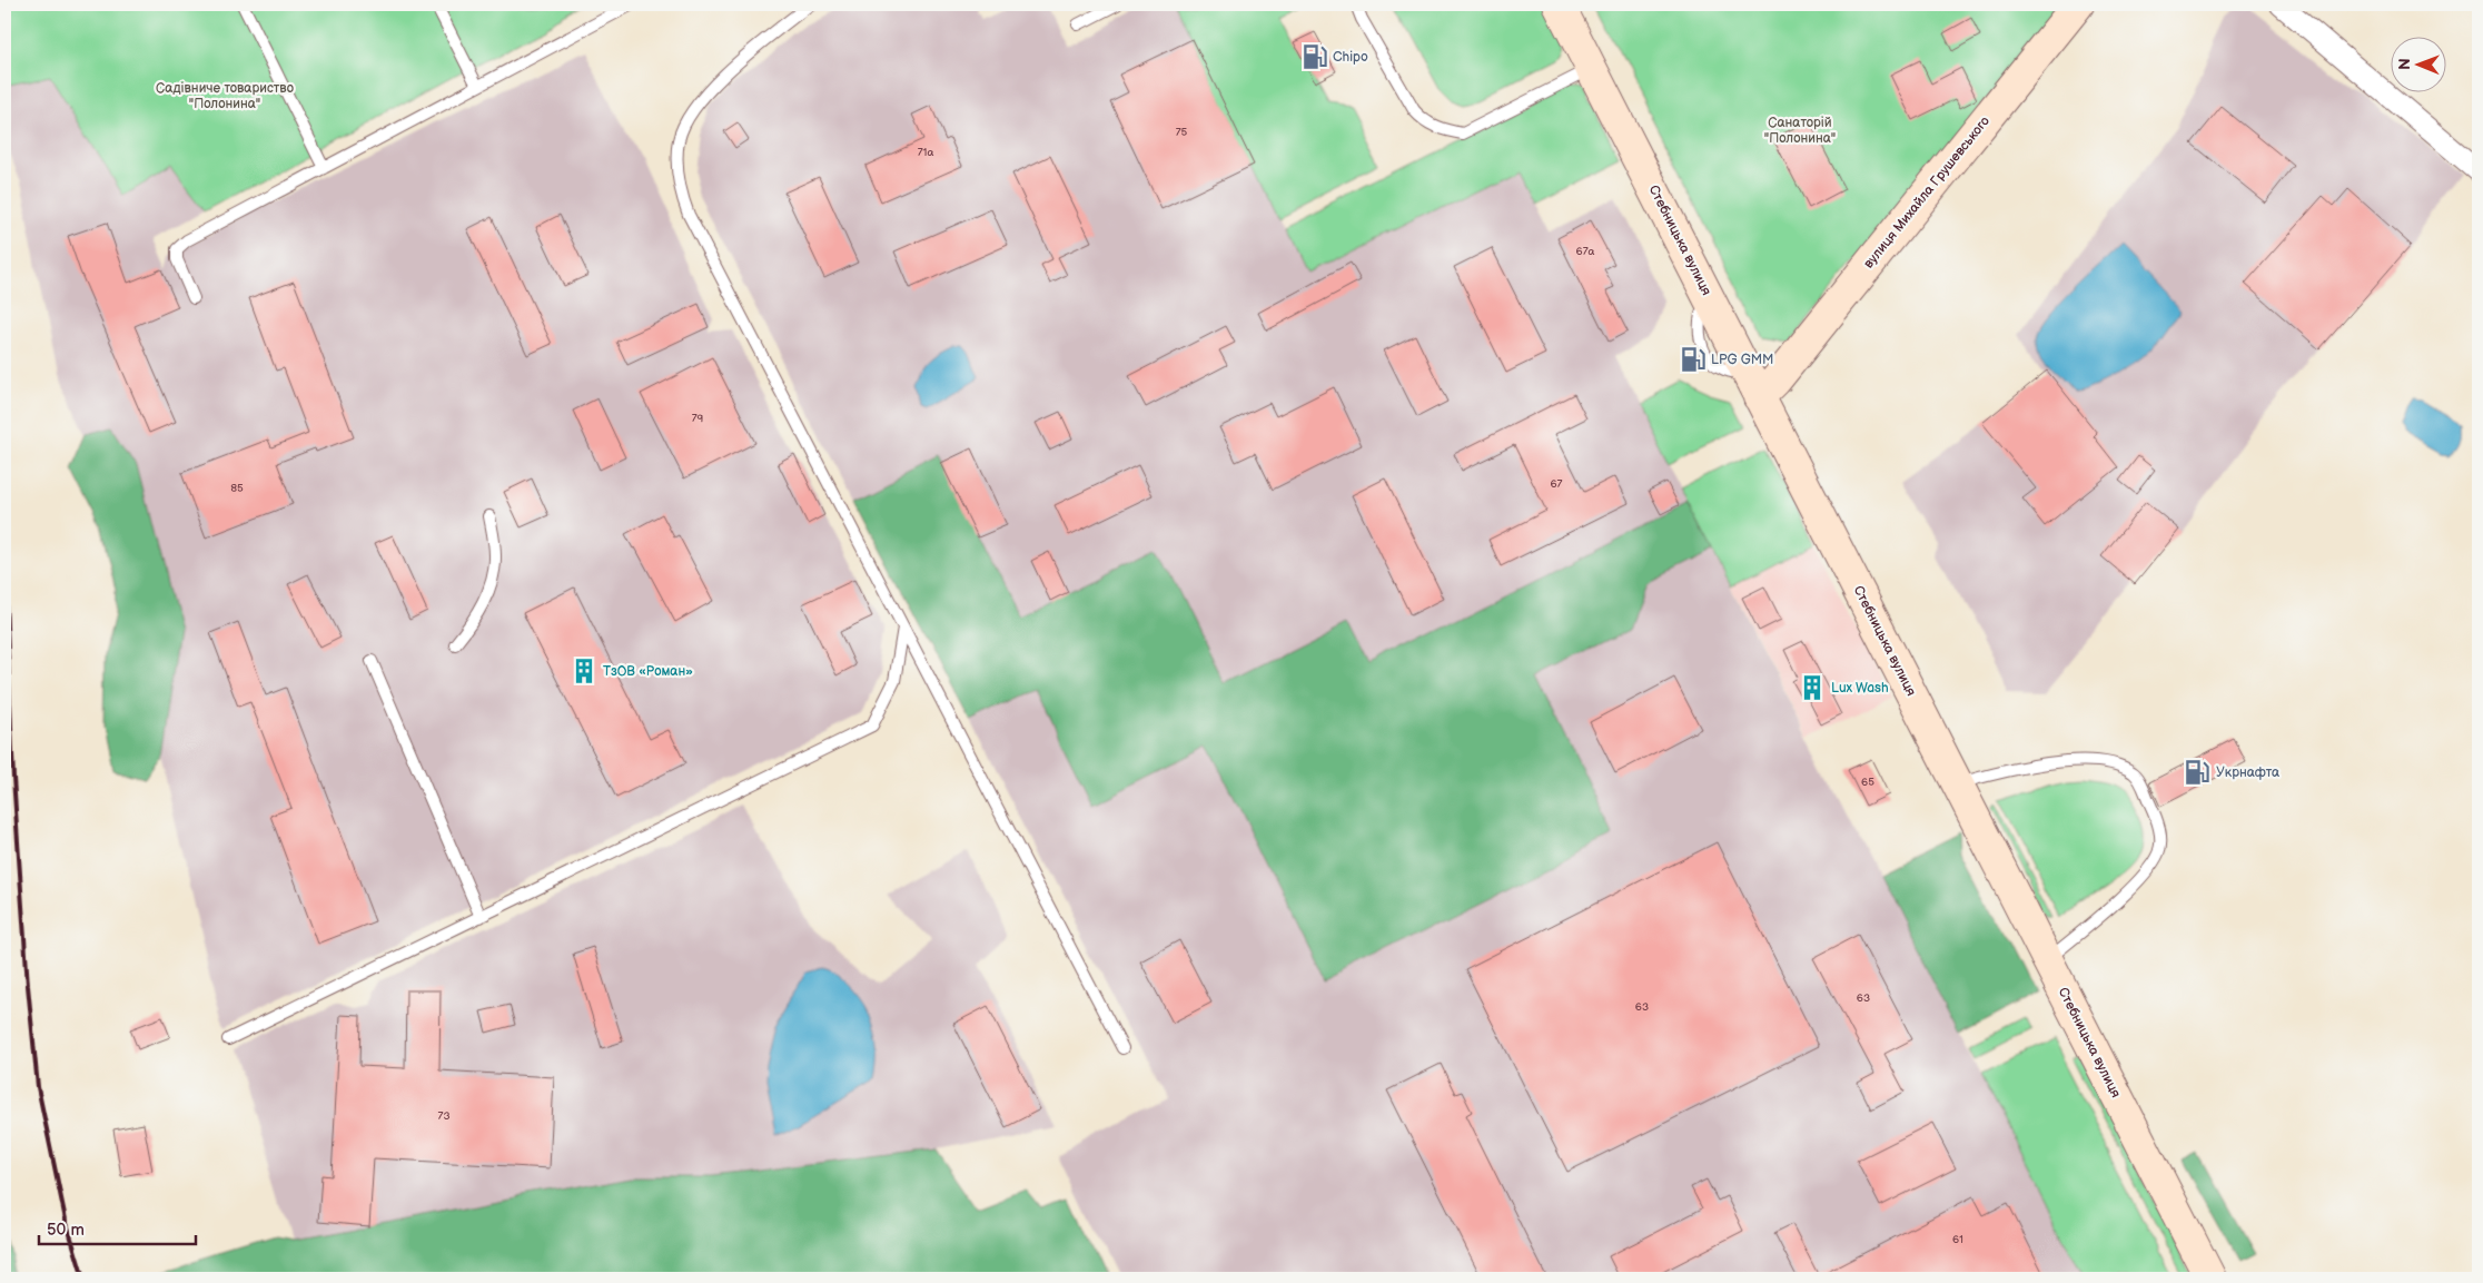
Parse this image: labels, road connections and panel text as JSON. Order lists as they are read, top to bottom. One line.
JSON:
{"streets":{"street":["вулиця Михайла Грушевського","Стебницька вулиця"]},"crossings":[["вулиця Михайла Грушевського","Стебницька вулиця"]],"parks":["Садівниче товариство \"Полонина\"","Санаторій \"Полонина\""],"places":{"fuel station":["Chipo","LPG GMM","Укрнафта"],"building":["ТзОВ «Роман»","Lux Wash"]},"house_numbers":["75","71а","67а","79","67","85","65","63","63","73","61"],"scale_bar":"50 m","north":"left"}
